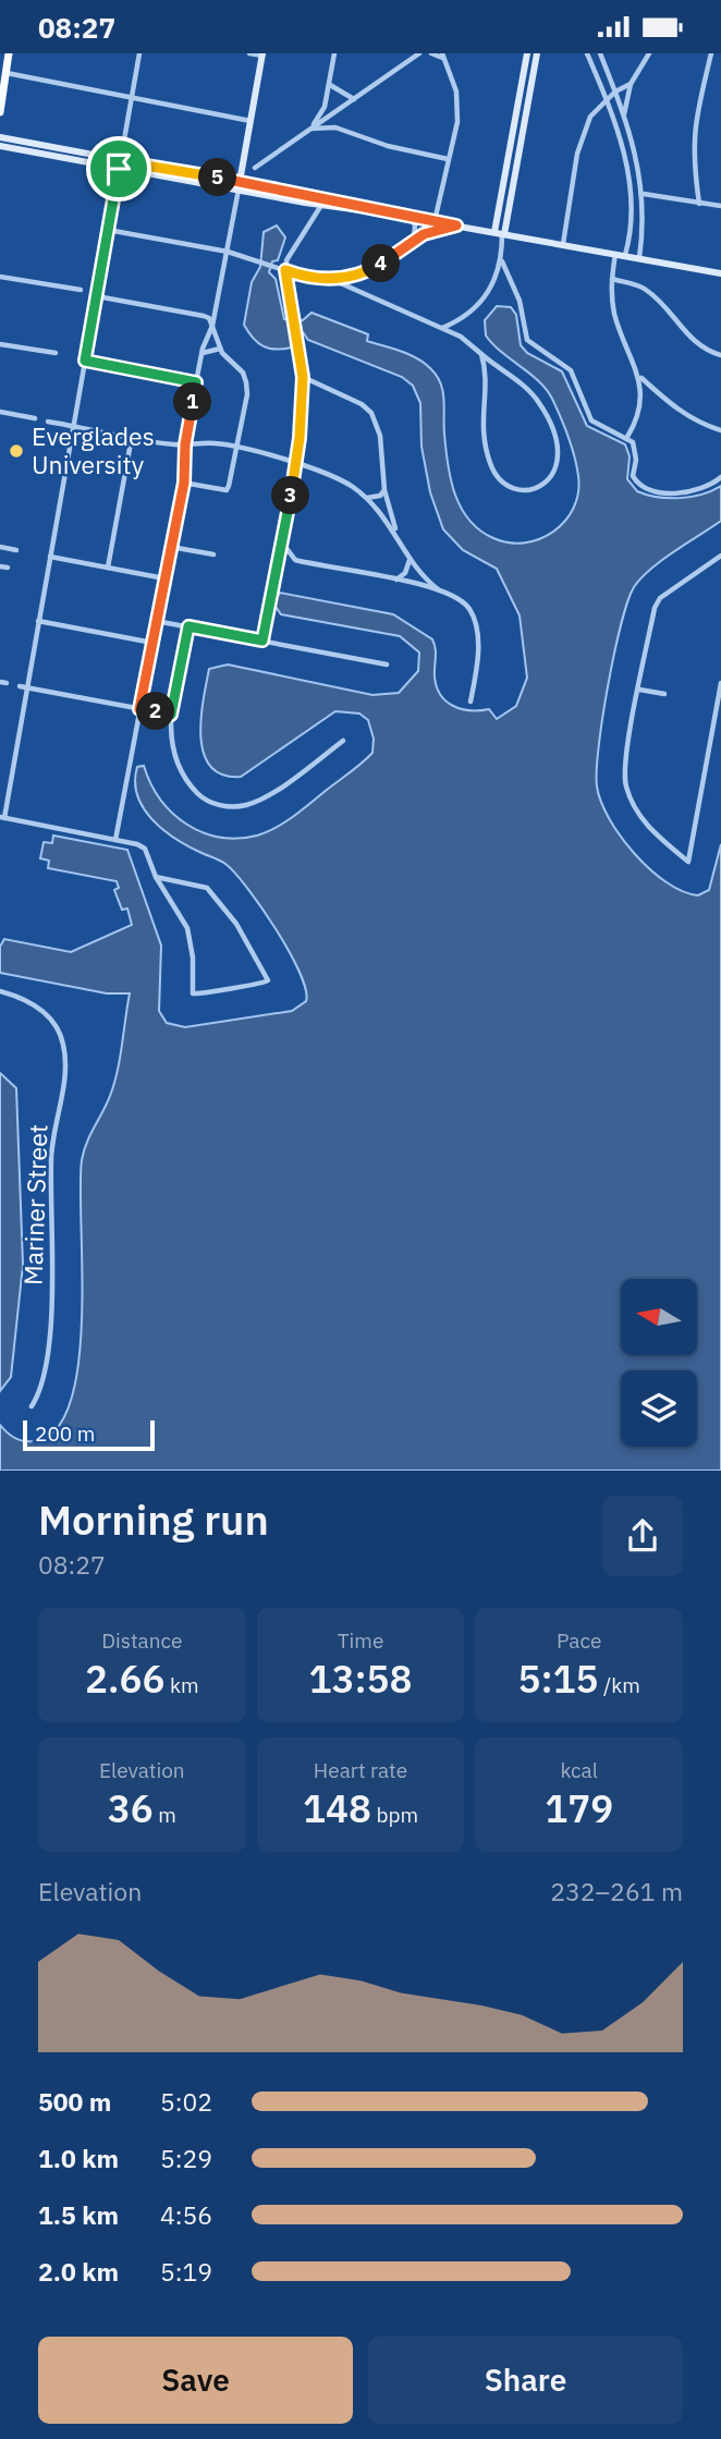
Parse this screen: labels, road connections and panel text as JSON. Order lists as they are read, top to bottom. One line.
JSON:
{"streets":{"street":["Mariner Street"]},"places":["Everglades University"],"scale_bar":"200 m","north":"left","page":{"status":"08:27","pins":["5","4","1","3","2"],"scale":"200 m","heading":["Morning run","08:27"],"stats":[["Distance","2.66 km"],["Time","13:58"],["Pace","5:15 /km"],["Elevation","36 m"],["Heart rate","148 bpm"],["kcal","179"]],"chart":["Elevation","232–261 m"],"list":[{"name":"500 m","note":"5:02"},{"name":"1.0 km","note":"5:29"},{"name":"1.5 km","note":"4:56"},{"name":"2.0 km","note":"5:19"}],"buttons":["Save","Share"]}}
